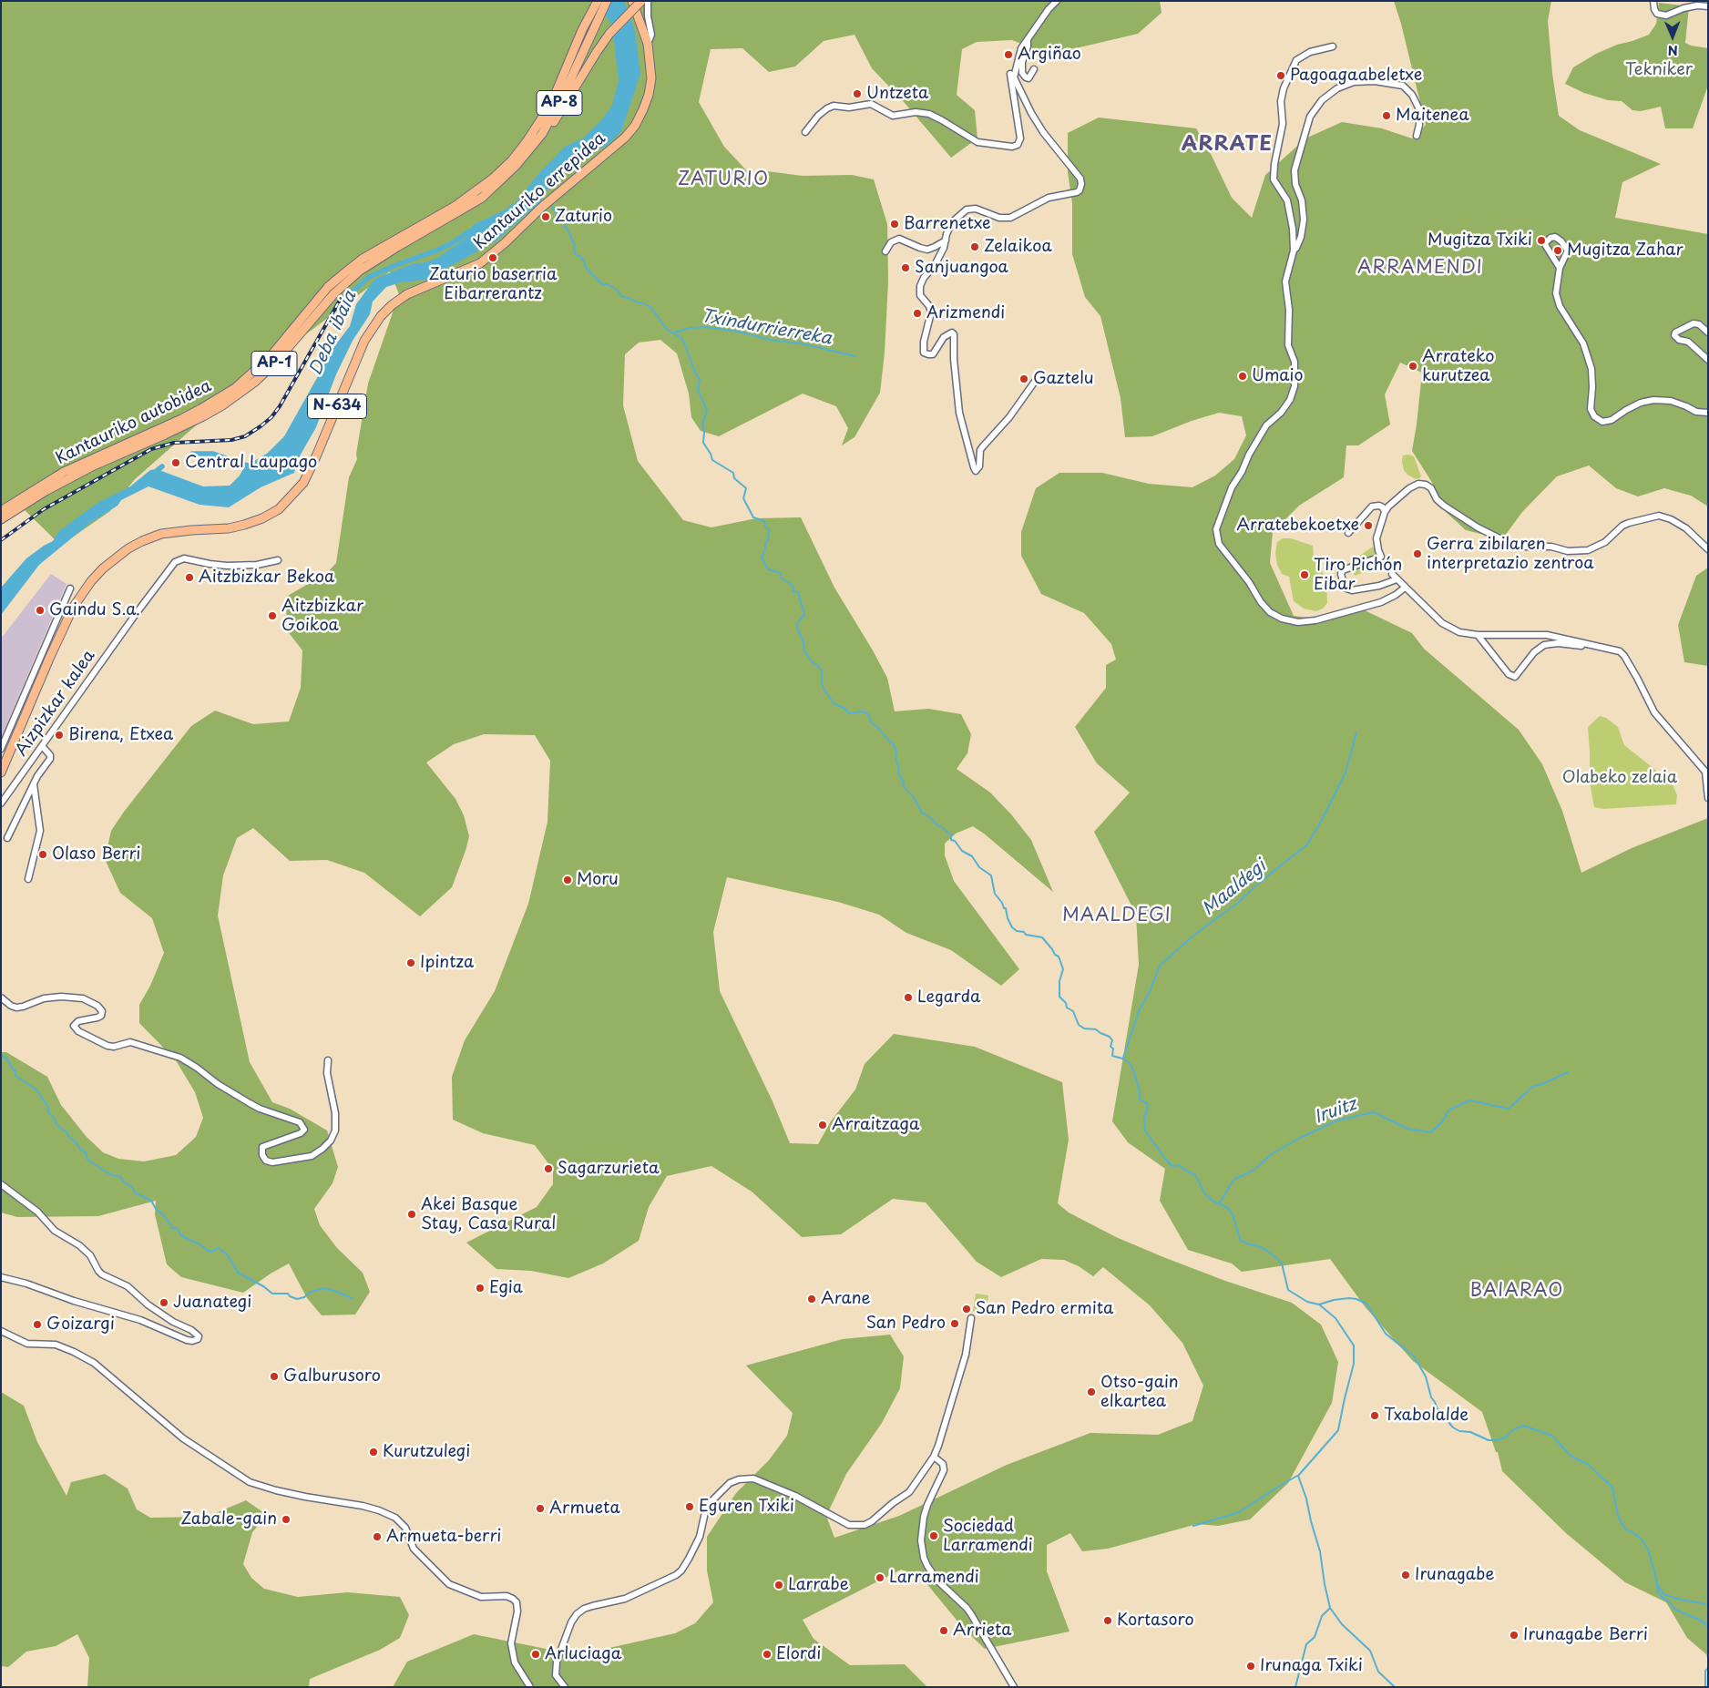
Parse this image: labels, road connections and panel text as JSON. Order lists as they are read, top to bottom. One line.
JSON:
{"streets":{"highway":["AP-8","Kantauriko errepidea","AP-1","N-634","Kantauriko autobidea"],"street":["Aizpizkar kalea"]},"crossings":[["AP-8","AP-1"],["AP-8","Kantauriko autobidea"],["AP-1","Kantauriko autobidea"]],"districts":["ARRATE","ZATURIO","ARRAMENDI","MAALDEGI","BAIARAO"],"water":["Txindurrierreka","Deba ibaia","Maaldegi","Iruitz"],"parks":["Tekniker","Olabeko zelaia"],"places":["Argiñao","Pagoagaabeletxe","Untzeta","Maitenea","Zaturio","Barrenetxe","Mugitza Txiki","Zelaikoa","Mugitza Zahar","Zaturio baserria Eibarrerantz","Sanjuangoa","Arizmendi","Arrateko kurutzea","Umaio","Gaztelu","Central Laupago","Arratebekoetxe","Gerra zibilaren interpretazio zentroa","Tiro Pichón Eibar","Aitzbizkar Bekoa","Gaindu S.a.","Aitzbizkar Goikoa","Birena, Etxea","Olaso Berri","Moru","Ipintza","Legarda","Arraitzaga","Sagarzurieta","Akei Basque Stay, Casa Rural","Egia","Arane","Juanategi","San Pedro ermita","San Pedro","Goizargi","Galburusoro","Otso-gain elkartea","Txabolalde","Kurutzulegi","Eguren Txiki","Armueta","Zabale-gain","Sociedad Larramendi","Armueta-berri","Irunagabe","Larramendi","Larrabe","Kortasoro","Arrieta","Irunagabe Berri","Arluciaga","Elordi","Irunaga Txiki"],"north":"bottom"}
